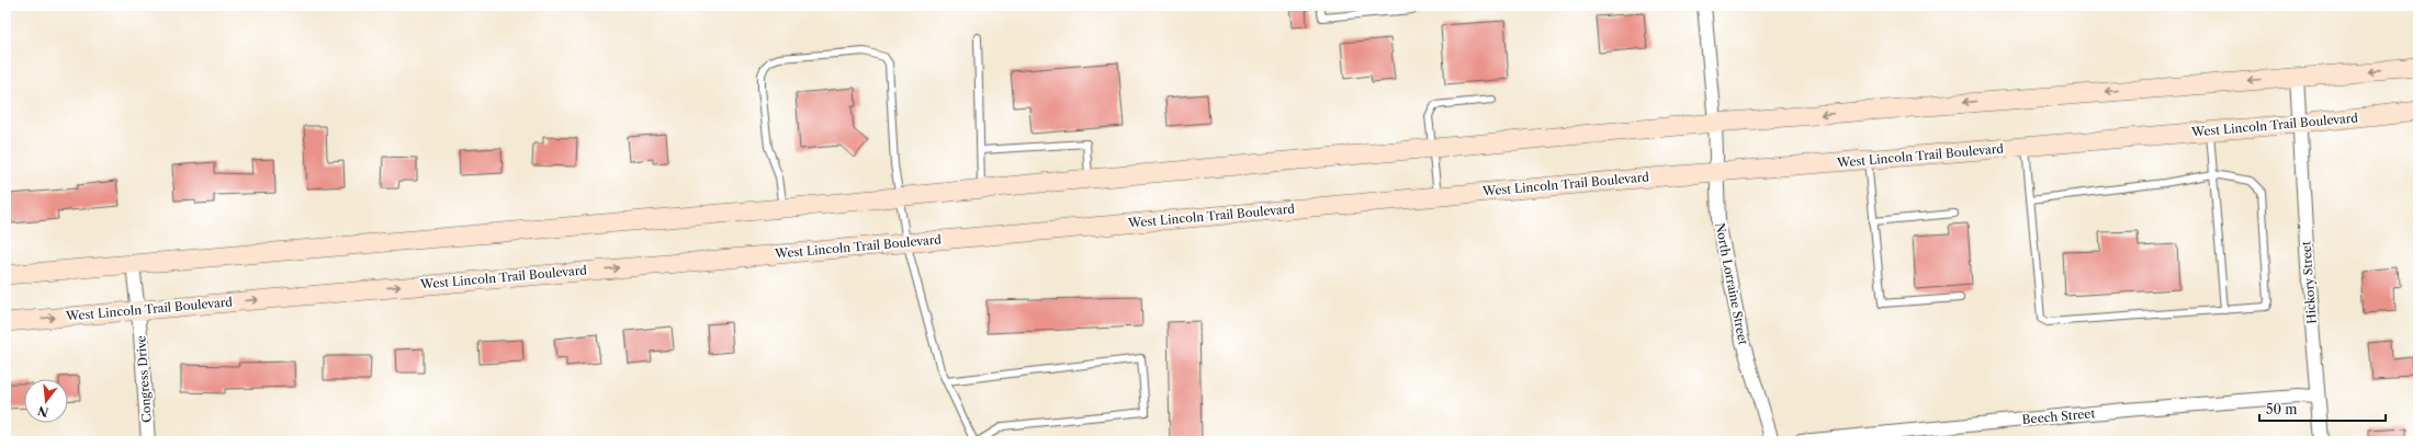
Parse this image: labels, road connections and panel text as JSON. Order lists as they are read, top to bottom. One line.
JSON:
{"streets":{"main road":["West Lincoln Trail Boulevard"],"street":["Hickory Street","North Lorraine Street","Congress Drive","Beech Street"]},"crossings":[["West Lincoln Trail Boulevard","Hickory Street"],["West Lincoln Trail Boulevard","North Lorraine Street"],["West Lincoln Trail Boulevard","Congress Drive"],["Hickory Street","Beech Street"]],"scale_bar":"50 m","north":"bottom"}
